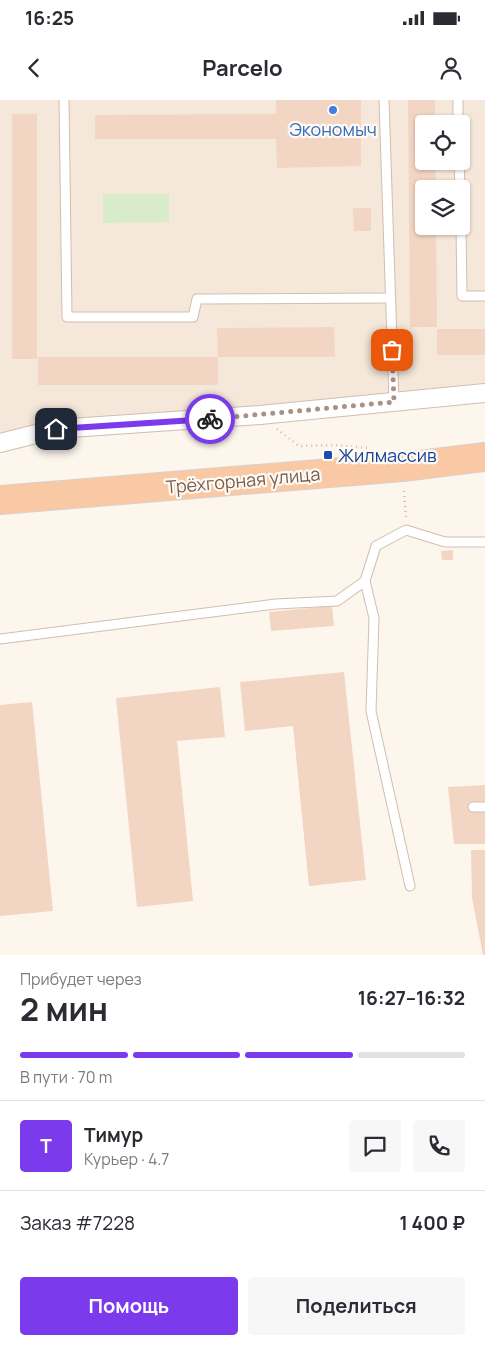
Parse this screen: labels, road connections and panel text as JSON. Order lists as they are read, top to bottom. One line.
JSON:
{"streets":{"highway":["Трёхгорная улица"]},"places":{"other":["Экономыч"],"transit":["Жилмассив"]},"page":{"status":"16:25","header":"Parcelo","heading":["2 мин","Прибудет через","16:27–16:32"],"panel":["Тимур","Курьер · 4.7","Заказ #7228","1 400 ₽"],"bar":"В пути · 70 m","round":"Т","buttons":["Помощь","Поделиться"]}}
